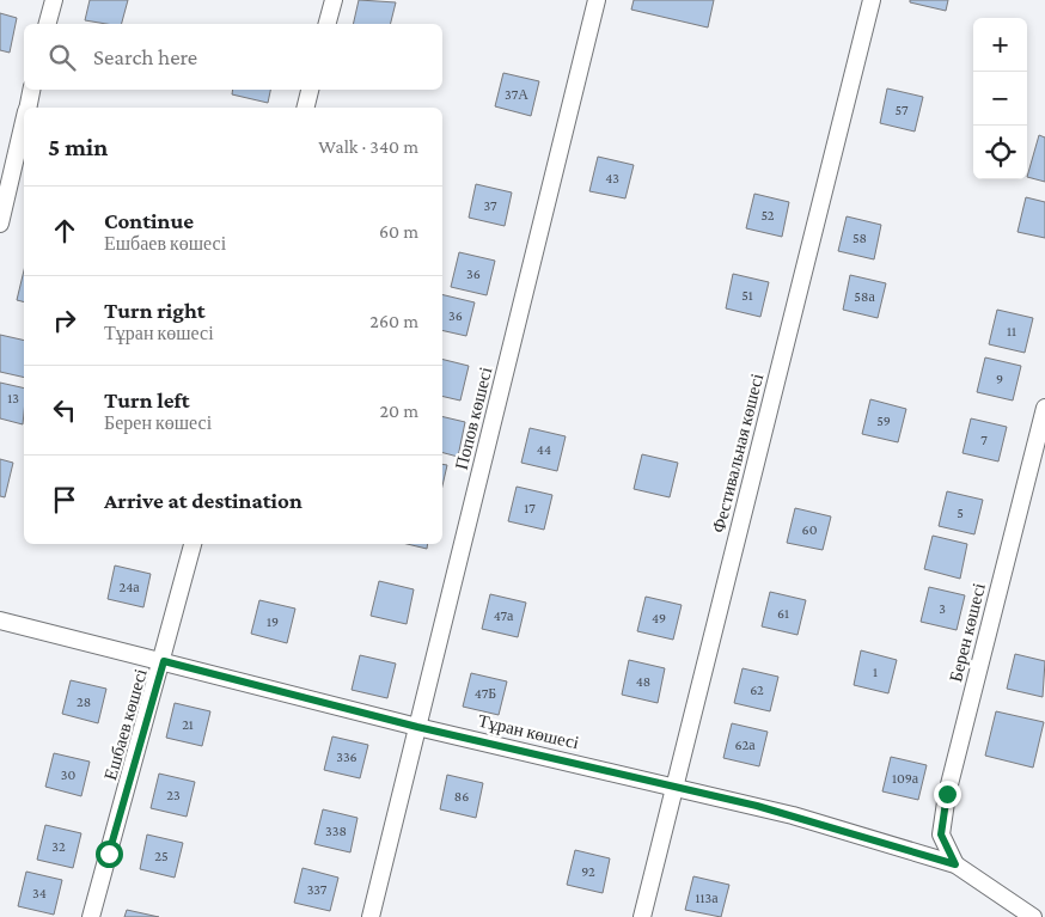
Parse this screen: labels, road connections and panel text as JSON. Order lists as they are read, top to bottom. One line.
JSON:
{"streets":{"street":["Попов көшесі","Фестивальная көшесі","Берен көшесі","Ешбаев көшесі","Тұран көшесі"]},"crossings":[["Попов көшесі","Тұран көшесі"],["Фестивальная көшесі","Тұран көшесі"],["Берен көшесі","Тұран көшесі"],["Ешбаев көшесі","Тұран көшесі"]],"house_numbers":["37А","57","43","37","52","58","36","51","58а","36","11","9","13","59","7","44","17","5","60","24а","3","61","47а","49","19","1","48","62","47Б","28","21","62а","336","30","109а","23","86","338","32","25","92","337","34","113а"],"page":{"map_buttons":["+","−"],"search":"Search here","heading":["5 min","Walk · 340 m"],"list":[["Continue","Ешбаев көшесі","60 m"],["Turn right","Тұран көшесі","260 m"],["Turn left","Берен көшесі","20 m"],"Arrive at destination"]}}
